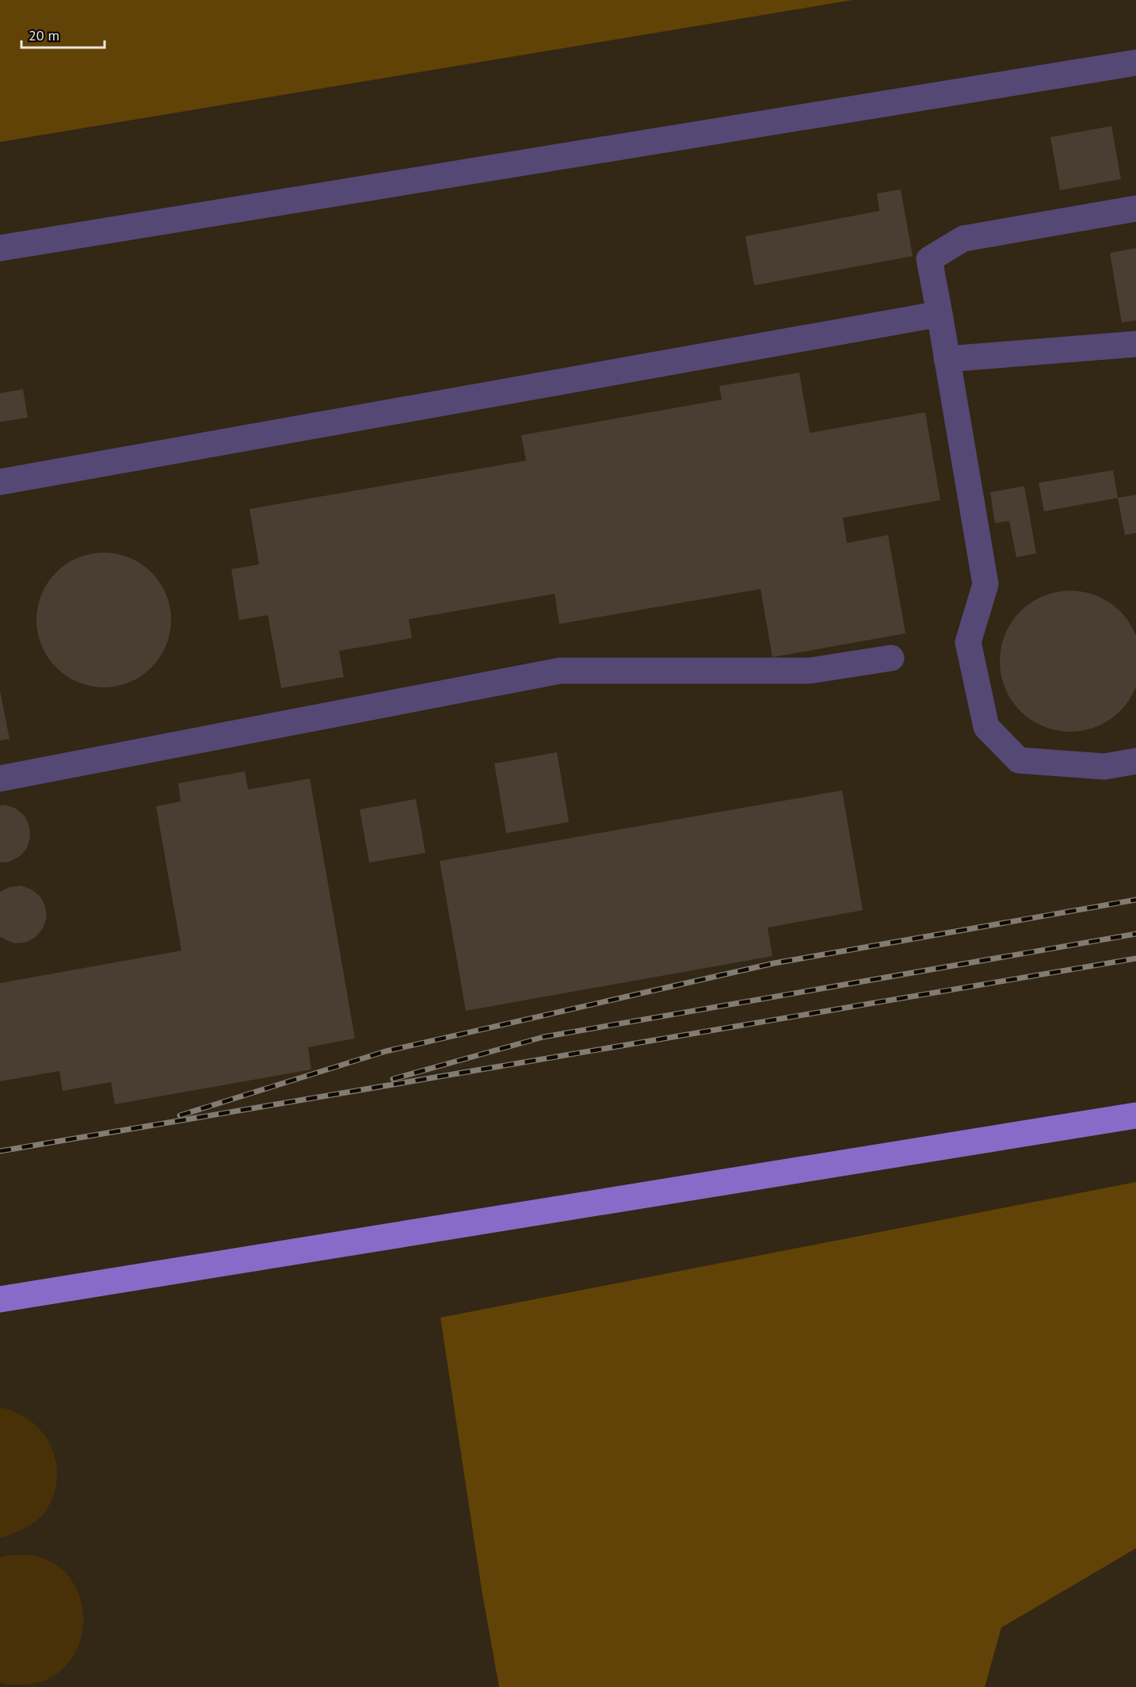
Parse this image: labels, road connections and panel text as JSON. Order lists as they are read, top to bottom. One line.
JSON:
{"scale_bar":"20 m"}
